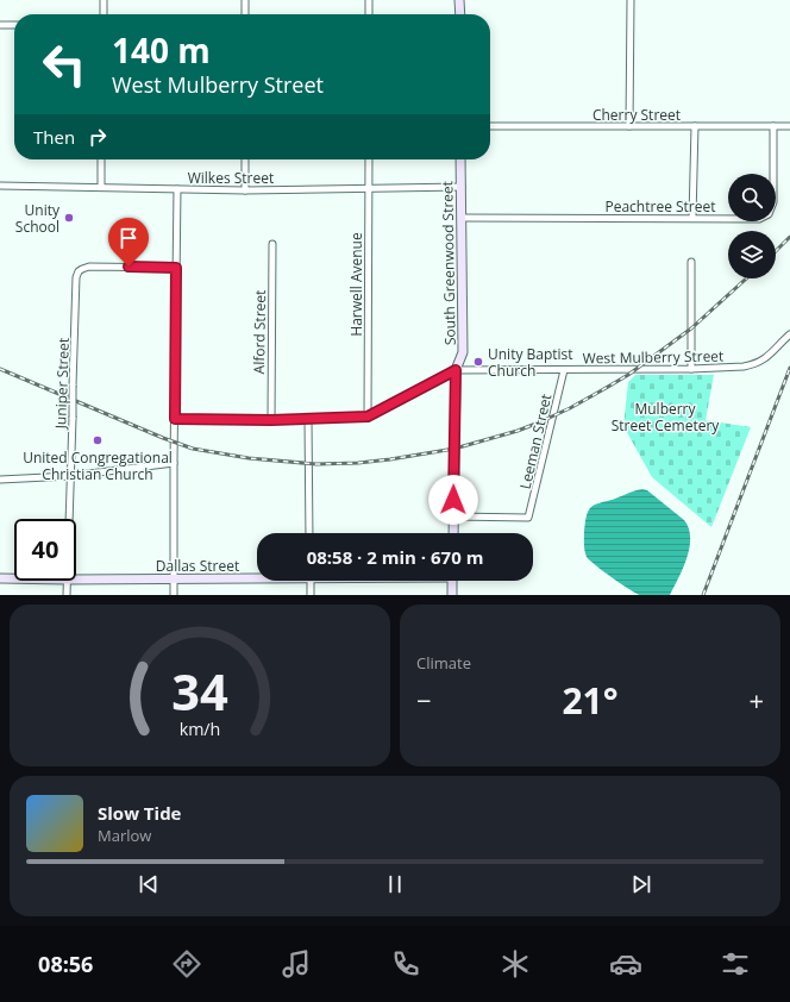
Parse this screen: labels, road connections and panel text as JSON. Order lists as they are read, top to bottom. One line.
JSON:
{"streets":{"street":["Cherry Street","Wilkes Street","Peachtree Street","South Greenwood Street","Harwell Avenue","Alford Street","West Mulberry Street","Juniper Street","Leeman Street","Dallas Street"]},"crossings":[["Cherry Street","Peachtree Street"],["Wilkes Street","South Greenwood Street"],["Wilkes Street","Harwell Avenue"],["Peachtree Street","South Greenwood Street"],["South Greenwood Street","West Mulberry Street"],["South Greenwood Street","Leeman Street"],["Harwell Avenue","West Mulberry Street"],["Alford Street","West Mulberry Street"],["West Mulberry Street","Leeman Street"]],"parks":["Mulberry Street Cemetery"],"places":["Unity School","Unity Baptist Church","United Congregational Christian Church"],"page":{"turn":["140 m","West Mulberry Street"],"then":"Then","limit":"40","trip":"08:58 · 2 min · 670 m","tile":"Climate","heat":["−","21°","+"],"song":["Slow Tide","Marlow"],"tabs":"08:56","gauge":["34","km/h"]}}
